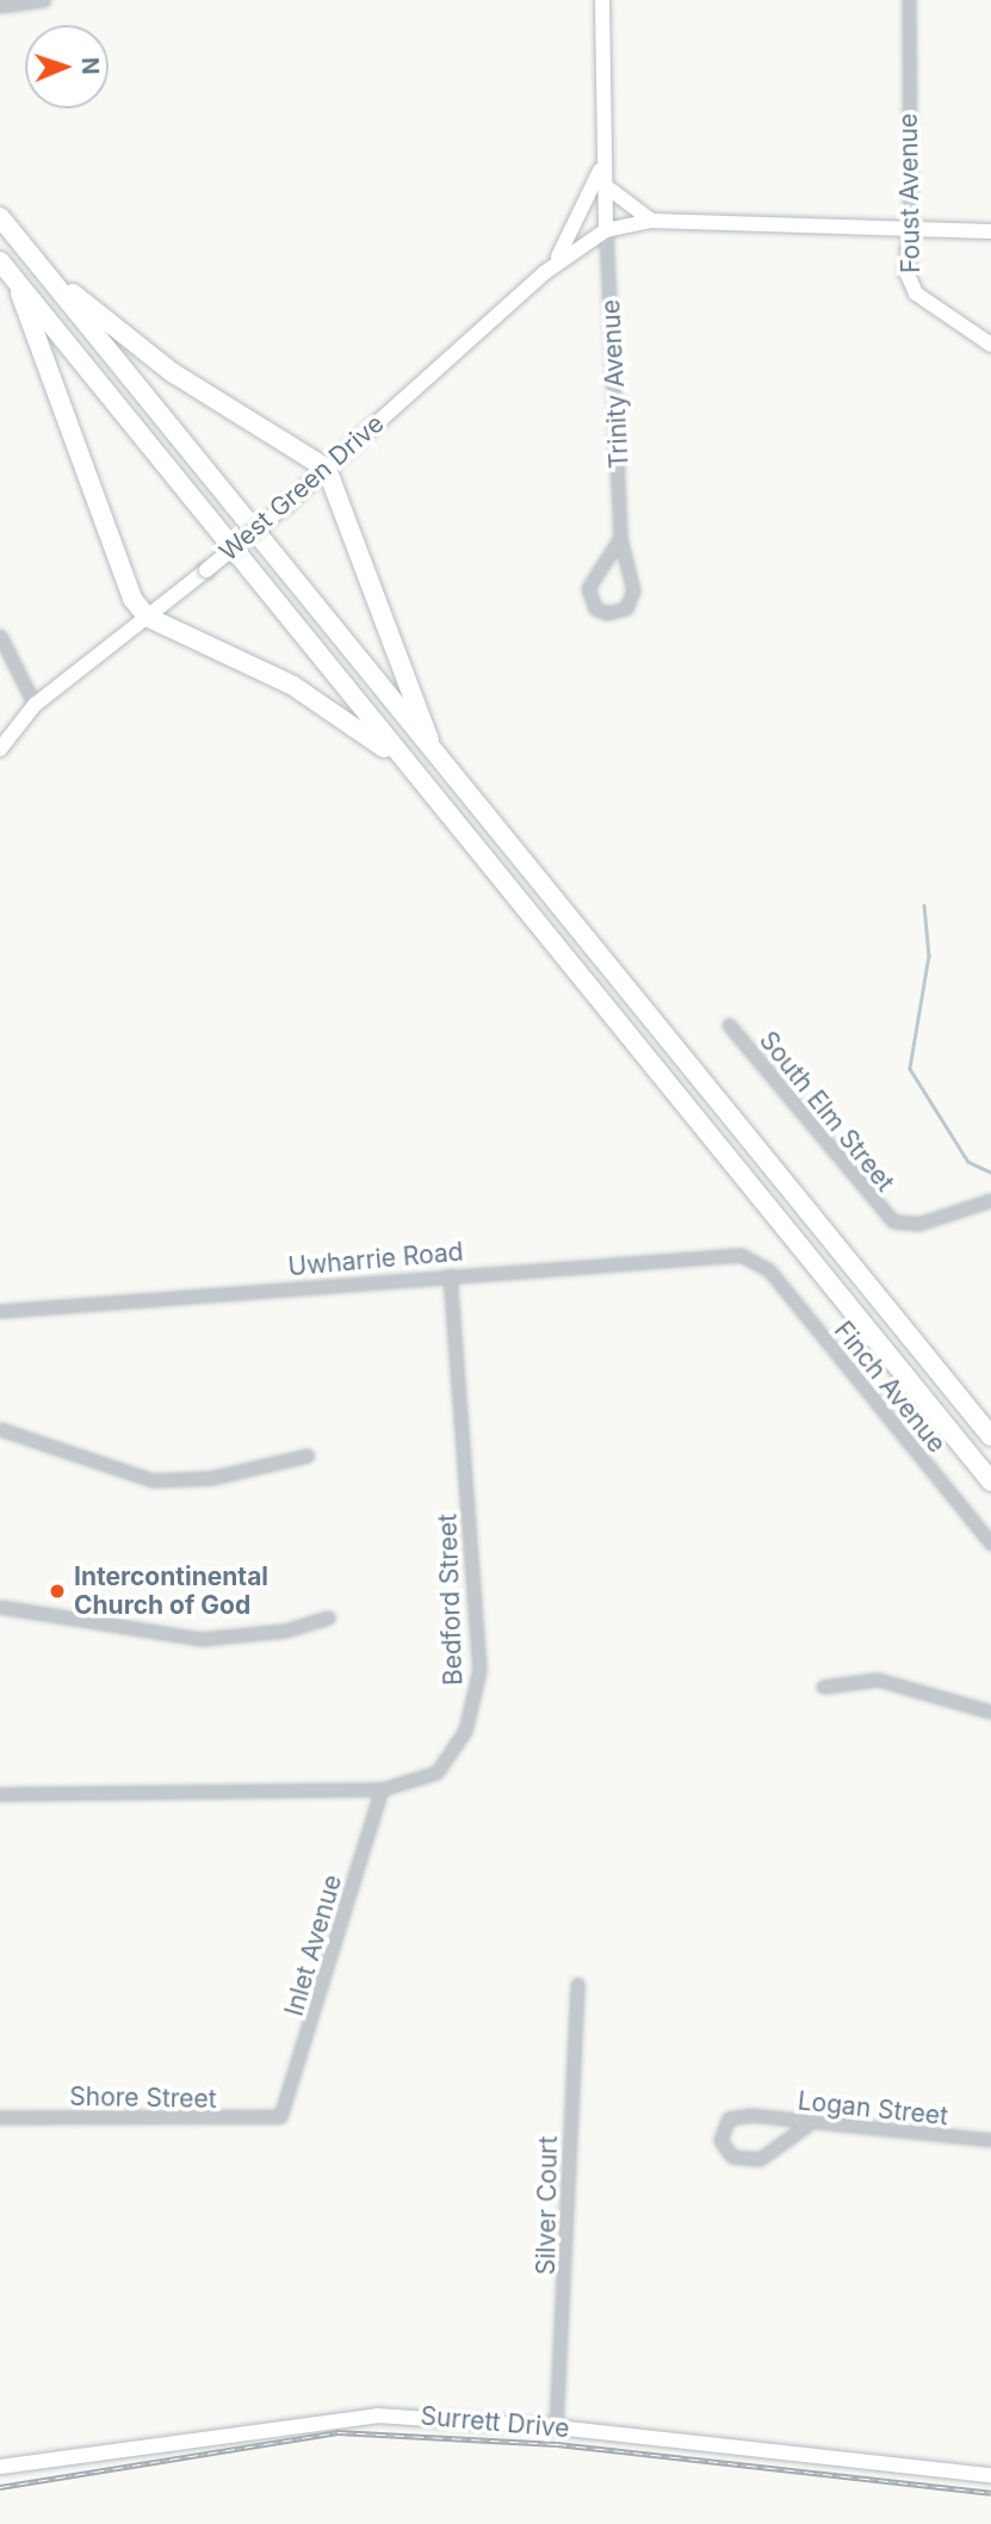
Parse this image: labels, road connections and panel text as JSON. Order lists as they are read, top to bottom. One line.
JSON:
{"streets":{"street":["Foust Avenue","Trinity Avenue","West Green Drive","South Elm Street","Uwharrie Road","Finch Avenue","Bedford Street","Inlet Avenue","Shore Street","Logan Street","Silver Court","Surrett Drive"]},"crossings":[["Foust Avenue","West Green Drive"],["Trinity Avenue","West Green Drive"],["Uwharrie Road","Finch Avenue"],["Uwharrie Road","Bedford Street"],["Bedford Street","Inlet Avenue"],["Inlet Avenue","Shore Street"],["Silver Court","Surrett Drive"]],"places":["Intercontinental Church of God"],"north":"right"}
